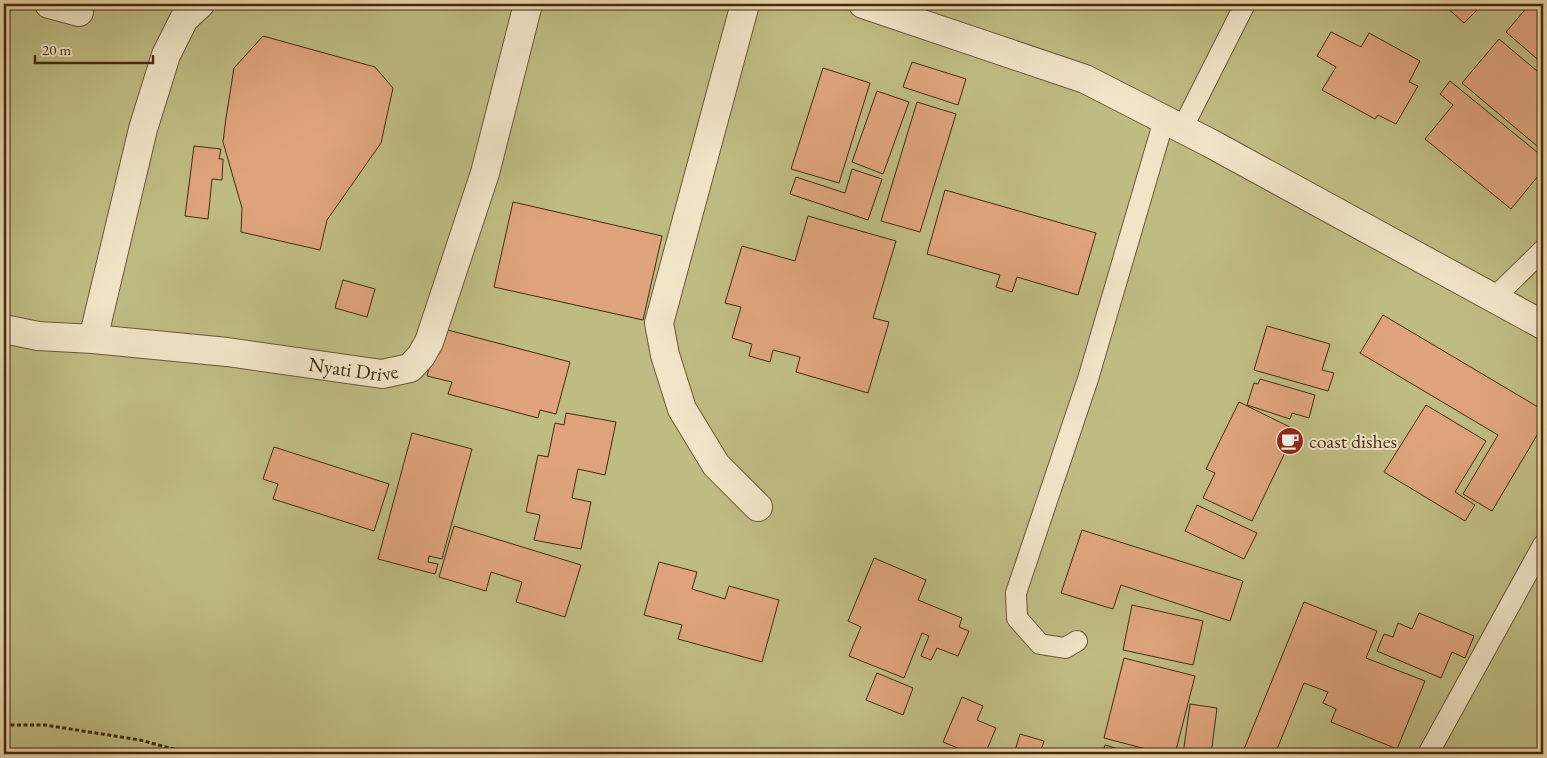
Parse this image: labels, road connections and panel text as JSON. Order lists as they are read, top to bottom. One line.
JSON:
{"streets":{"street":["Nyati Drive"]},"places":{"cafe":["coast dishes"]},"scale_bar":"20 m"}
